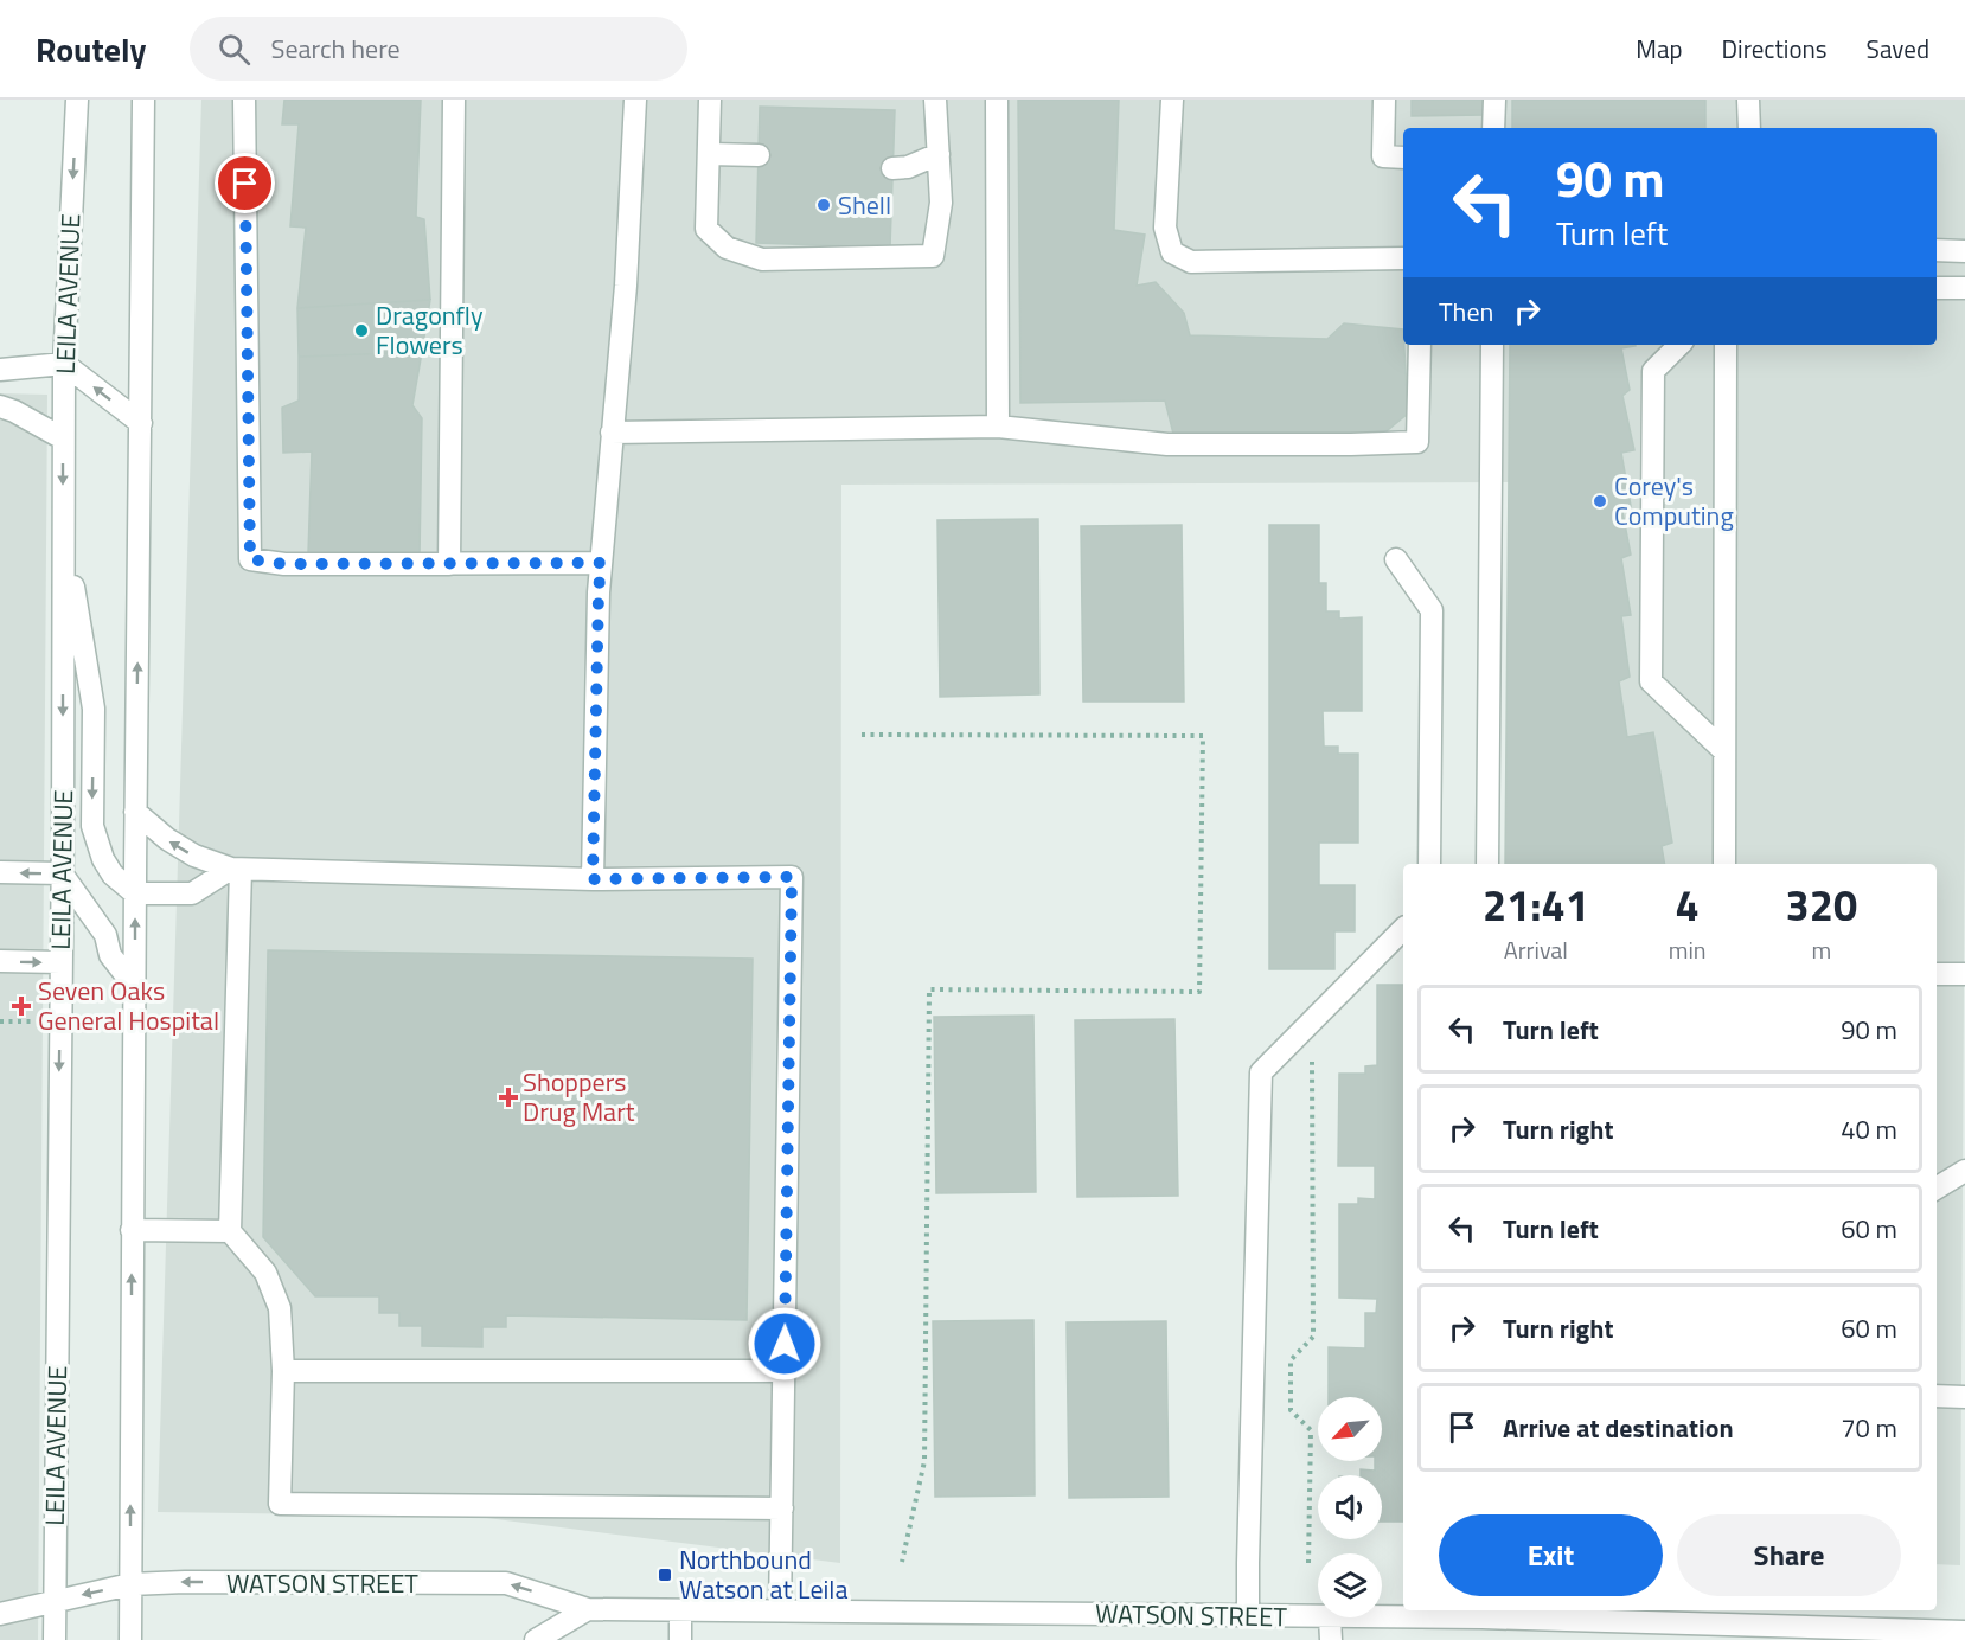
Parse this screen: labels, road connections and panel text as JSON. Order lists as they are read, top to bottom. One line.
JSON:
{"streets":{"street":["LEILA AVENUE","WATSON STREET"]},"crossings":[["LEILA AVENUE","WATSON STREET"]],"places":{"other":["Shell","Dragonfly Flowers","Corey's Computing"],"health":["Seven Oaks General Hospital","Shoppers Drug Mart"],"transit":["Northbound Watson at Leila"]},"north":"bottom left","page":{"header":"Routely","search":"Search here","nav":["Map","Directions","Saved"],"turn":["90 m","Turn left"],"then":"Then","eta":["21:41","Arrival","4","min","320","m"],"list":[{"name":"Turn left","value":"90 m"},{"name":"Turn right","value":"40 m"},{"name":"Turn left","value":"60 m"},{"name":"Turn right","value":"60 m"},{"name":"Arrive at destination","value":"70 m"}],"buttons":["Exit","Share"]}}
